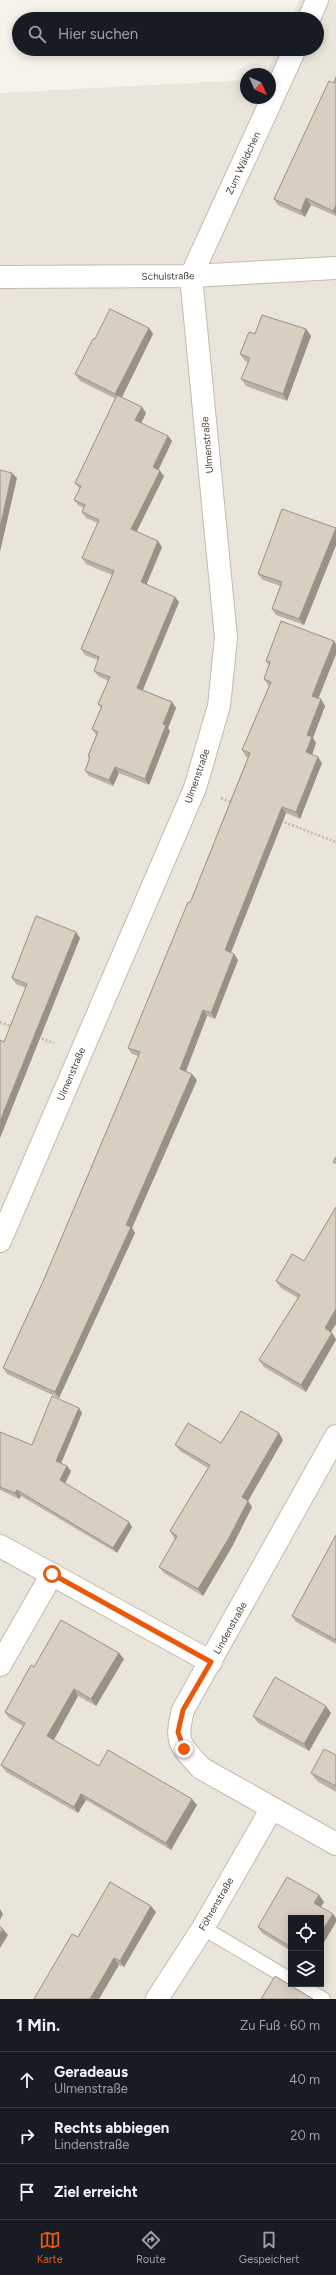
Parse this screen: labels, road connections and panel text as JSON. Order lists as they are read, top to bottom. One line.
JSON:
{"streets":{"street":["Zum Wäldchen","Schulstraße","Ulmenstraße","Lindenstraße","Föhrenstraße"]},"crossings":[["Zum Wäldchen","Schulstraße"],["Zum Wäldchen","Ulmenstraße"],["Schulstraße","Ulmenstraße"],["Lindenstraße","Föhrenstraße"]],"north":"bottom right","page":{"search":"Hier suchen","heading":["1 Min.","Zu Fuß · 60 m"],"list":[["Geradeaus","Ulmenstraße","40 m"],["Rechts abbiegen","Lindenstraße","20 m"],"Ziel erreicht"],"nav":["Karte","Route","Gespeichert"]}}
